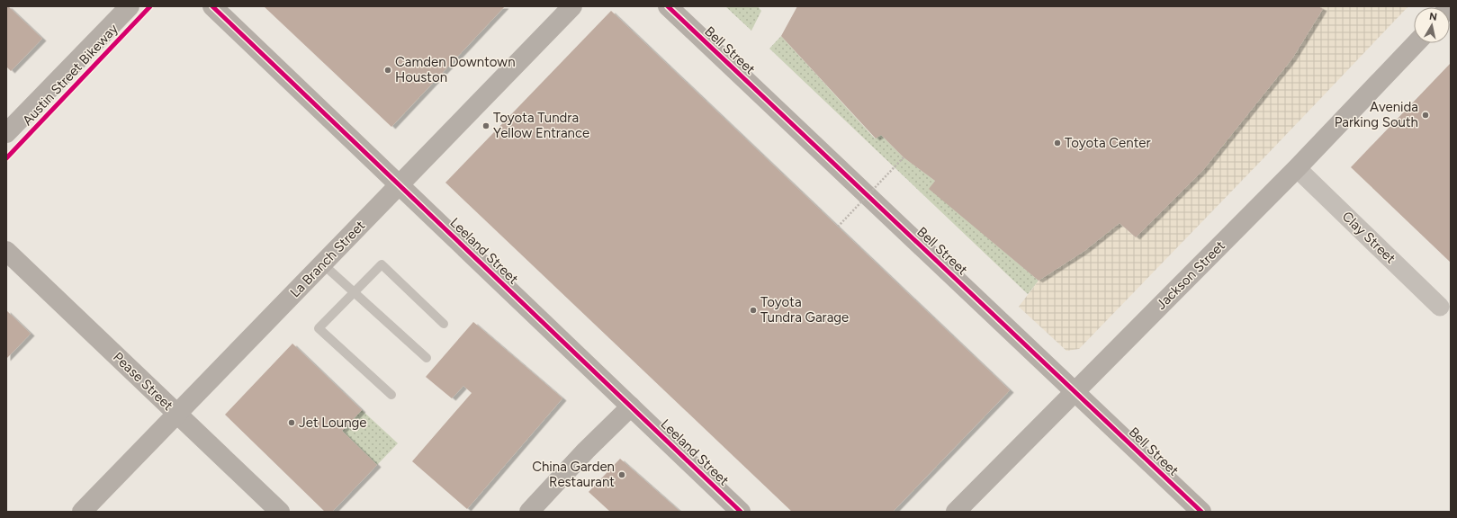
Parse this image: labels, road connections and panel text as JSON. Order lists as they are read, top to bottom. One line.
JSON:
{"streets":{"street":["Bell Street","Clay Street","Leeland Street","La Branch Street","Jackson Street","Pease Street"],"cycle path":["Austin Street Bikeway"]},"crossings":[["Bell Street","Jackson Street"],["Clay Street","Jackson Street"],["Leeland Street","La Branch Street"],["La Branch Street","Pease Street"]],"places":["Camden Downtown Houston","Avenida Parking South","Toyota Tundra Yellow Entrance","Toyota Center","Toyota Tundra Garage","Jet Lounge","China Garden Restaurant"],"north":"top"}
